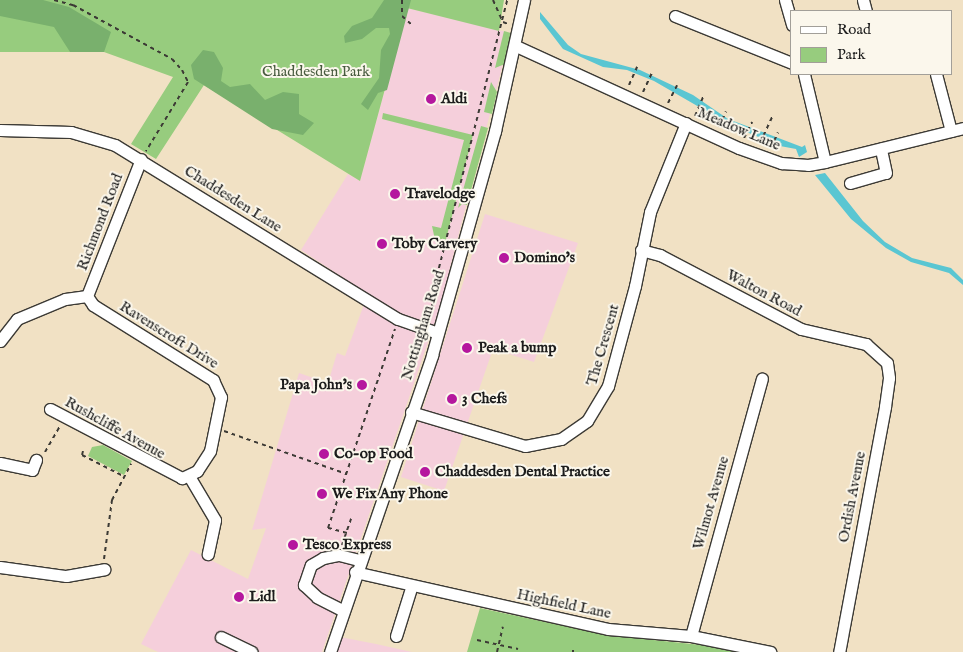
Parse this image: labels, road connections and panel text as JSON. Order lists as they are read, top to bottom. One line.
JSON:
{"streets":{"street":["Meadow Lane","Chaddesden Lane","Richmond Road","Walton Road","Nottingham Road","Ravenscroft Drive","The Crescent","Rushcliffe Avenue","Ordish Avenue","Wilmot Avenue","Highfield Lane"]},"crossings":[["Meadow Lane","Nottingham Road"],["Meadow Lane","The Crescent"],["Chaddesden Lane","Richmond Road"],["Chaddesden Lane","Nottingham Road"],["Richmond Road","Ravenscroft Drive"],["Walton Road","The Crescent"],["Walton Road","Ordish Avenue"],["Nottingham Road","The Crescent"],["Nottingham Road","Highfield Lane"],["Ravenscroft Drive","Rushcliffe Avenue"],["Wilmot Avenue","Highfield Lane"]],"parks":["Chaddesden Park"],"places":["Aldi","Travelodge","Toby Carvery","Domino's","Peak a bump","Papa John's","3 Chefs","Co-op Food","Chaddesden Dental Practice","We Fix Any Phone","Tesco Express","Lidl"],"legend":["Road","Park"]}
